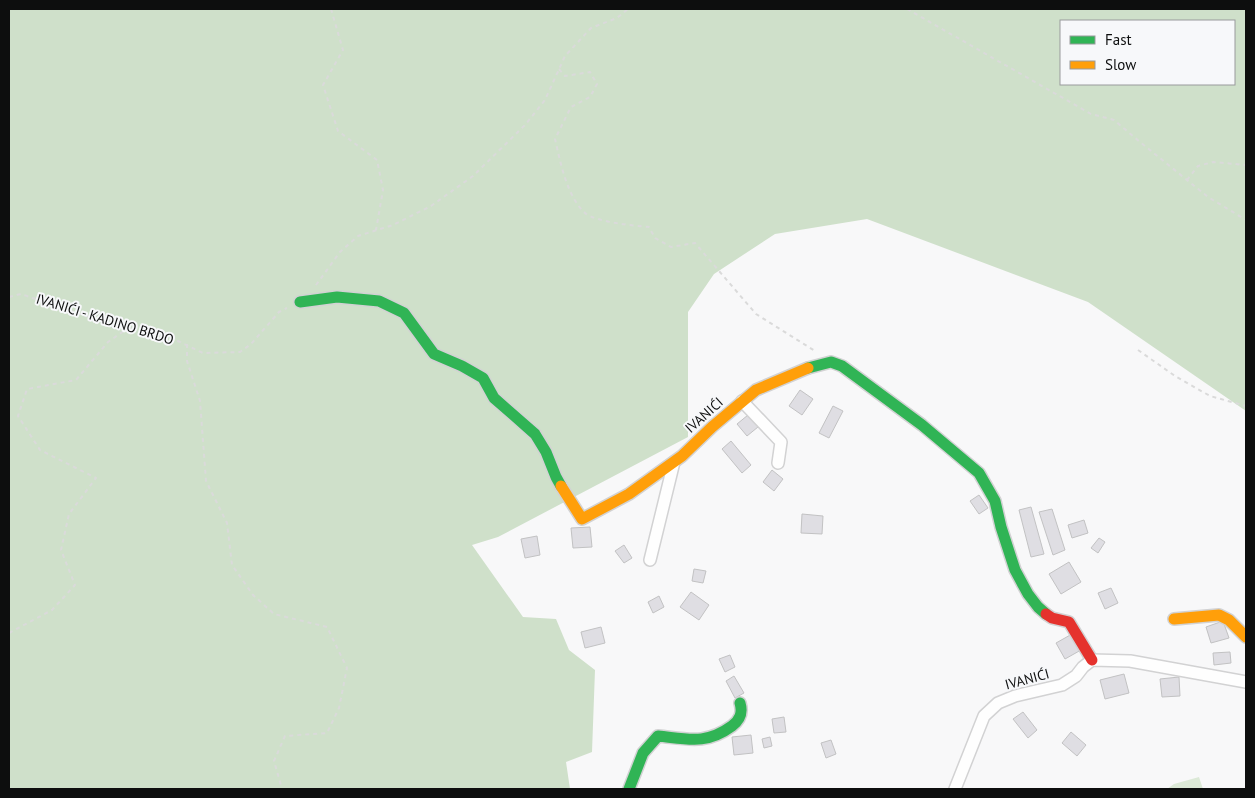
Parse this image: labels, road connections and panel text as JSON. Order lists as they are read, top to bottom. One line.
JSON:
{"streets":{"street":["IVANIĆI"],"path":["IVANIĆI - KADINO BRDO"]},"crossings":[["IVANIĆI - KADINO BRDO","IVANIĆI"]],"legend":["Fast","Slow"]}
